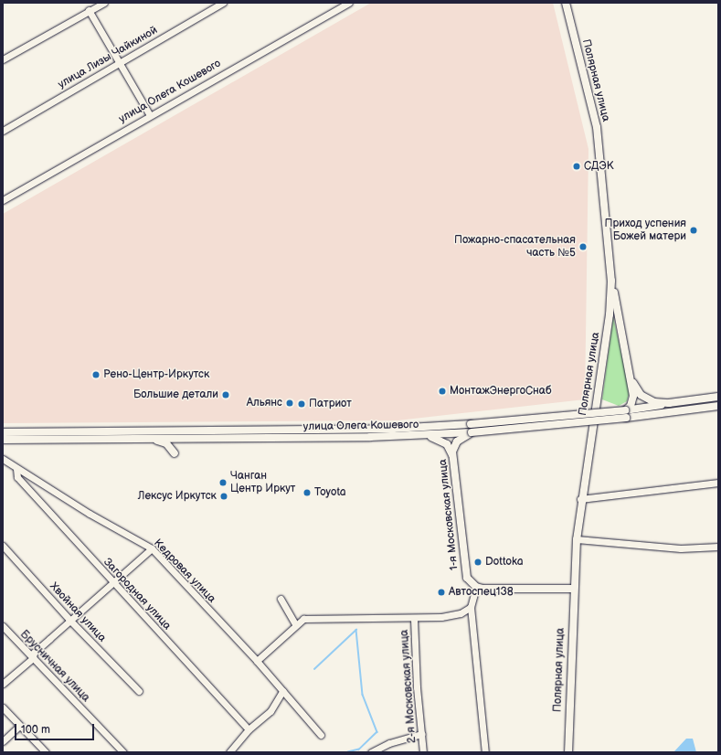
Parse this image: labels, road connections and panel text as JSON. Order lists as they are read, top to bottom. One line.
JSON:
{"streets":{"main road":["Полярная улица","улица Олега Кошевого","1-я Московская улица"],"street":["улица Лизы Чайкиной","Кедровая улица","Загородная улица","Хвойная улица","Брусничная улица","2-я Московская улица"]},"crossings":[["улица Олега Кошевого","1-я Московская улица"],["Кедровая улица","Загородная улица"]],"places":["СДЭК","Приход успения Божей матери","Пожарно-спасательная часть №5","Рено-Центр-Иркутск","МонтажЭнергоСнаб","Большие детали","Альянс","Патриот","Чанган Центр Иркут","Toyota","Лексус Иркутск","Dottoka","Автоспец138"],"scale_bar":"100 m"}
